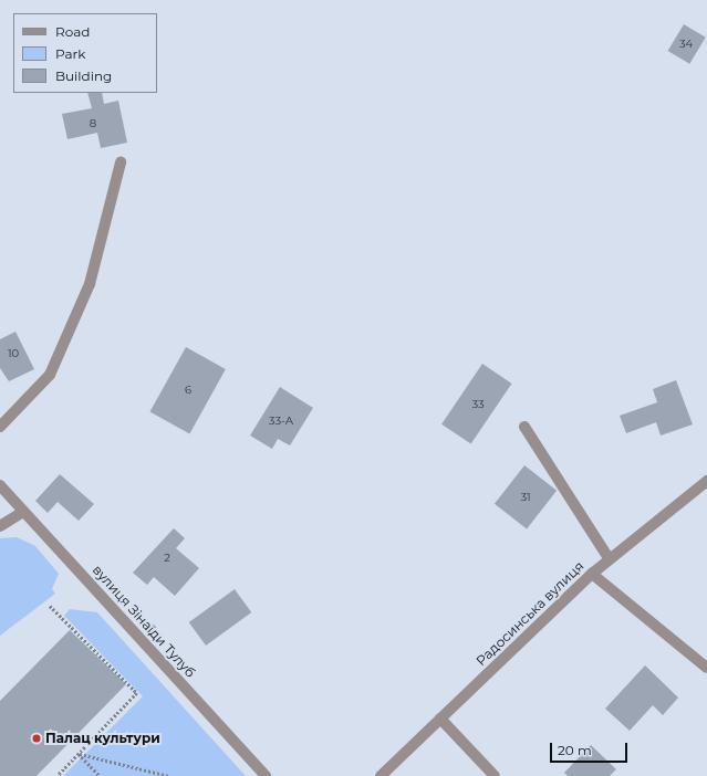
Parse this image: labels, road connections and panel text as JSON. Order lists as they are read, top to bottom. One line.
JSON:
{"streets":{"street":["Радосинська вулиця","вулиця Зінаїди Тулуб"]},"places":["Палац культури"],"house_numbers":["34","8","10","6","33","33-А","31","2"],"legend":["Road","Park","Building"],"scale_bar":"20 m"}
